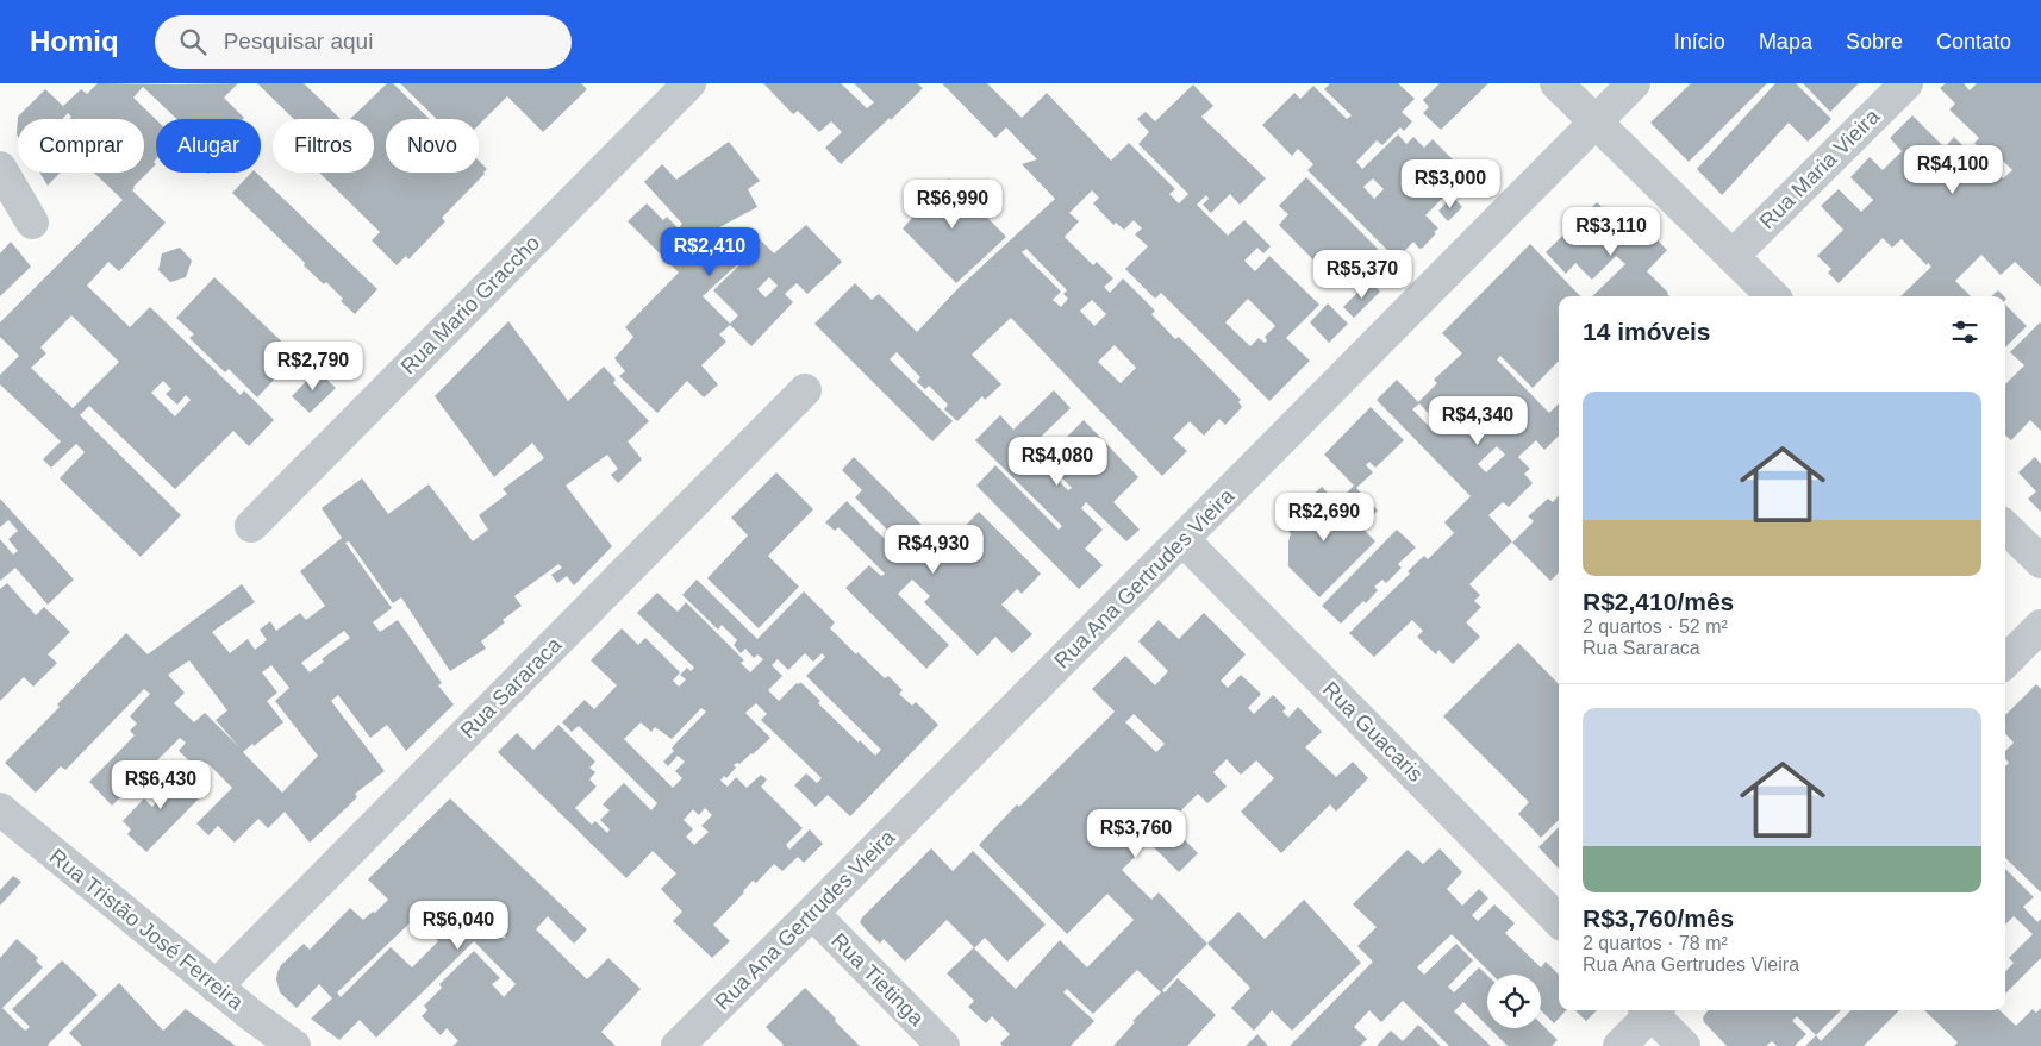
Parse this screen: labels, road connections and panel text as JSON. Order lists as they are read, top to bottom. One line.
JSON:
{"streets":{"street":["Rua Maria Vieira","Rua Mario Graccho","Rua Ana Gertrudes Vieira","Rua Sararaca","Rua Guacaris","Rua Tristão José Ferreira","Rua Tietinga"]},"crossings":[["Rua Ana Gertrudes Vieira","Rua Guacaris"],["Rua Ana Gertrudes Vieira","Rua Tietinga"],["Rua Sararaca","Rua Tristão José Ferreira"]],"page":{"header":"Homiq","search":"Pesquisar aqui","nav":["Início","Mapa","Sobre","Contato"],"chip":["Comprar","Alugar","Filtros","Novo"],"price":["R$4,100","R$3,000","R$6,990","R$3,110","R$2,410","R$5,370","R$2,790","R$4,340","R$4,080","R$2,690","R$4,930","R$6,430","R$3,760","R$6,040"],"heading":"14 imóveis","list":[{"name":"R$2,410/mês","note":"2 quartos · 52 m² · Rua Sararaca"},{"name":"R$3,760/mês","note":"2 quartos · 78 m² · Rua Ana Gertrudes Vieira"}]}}
